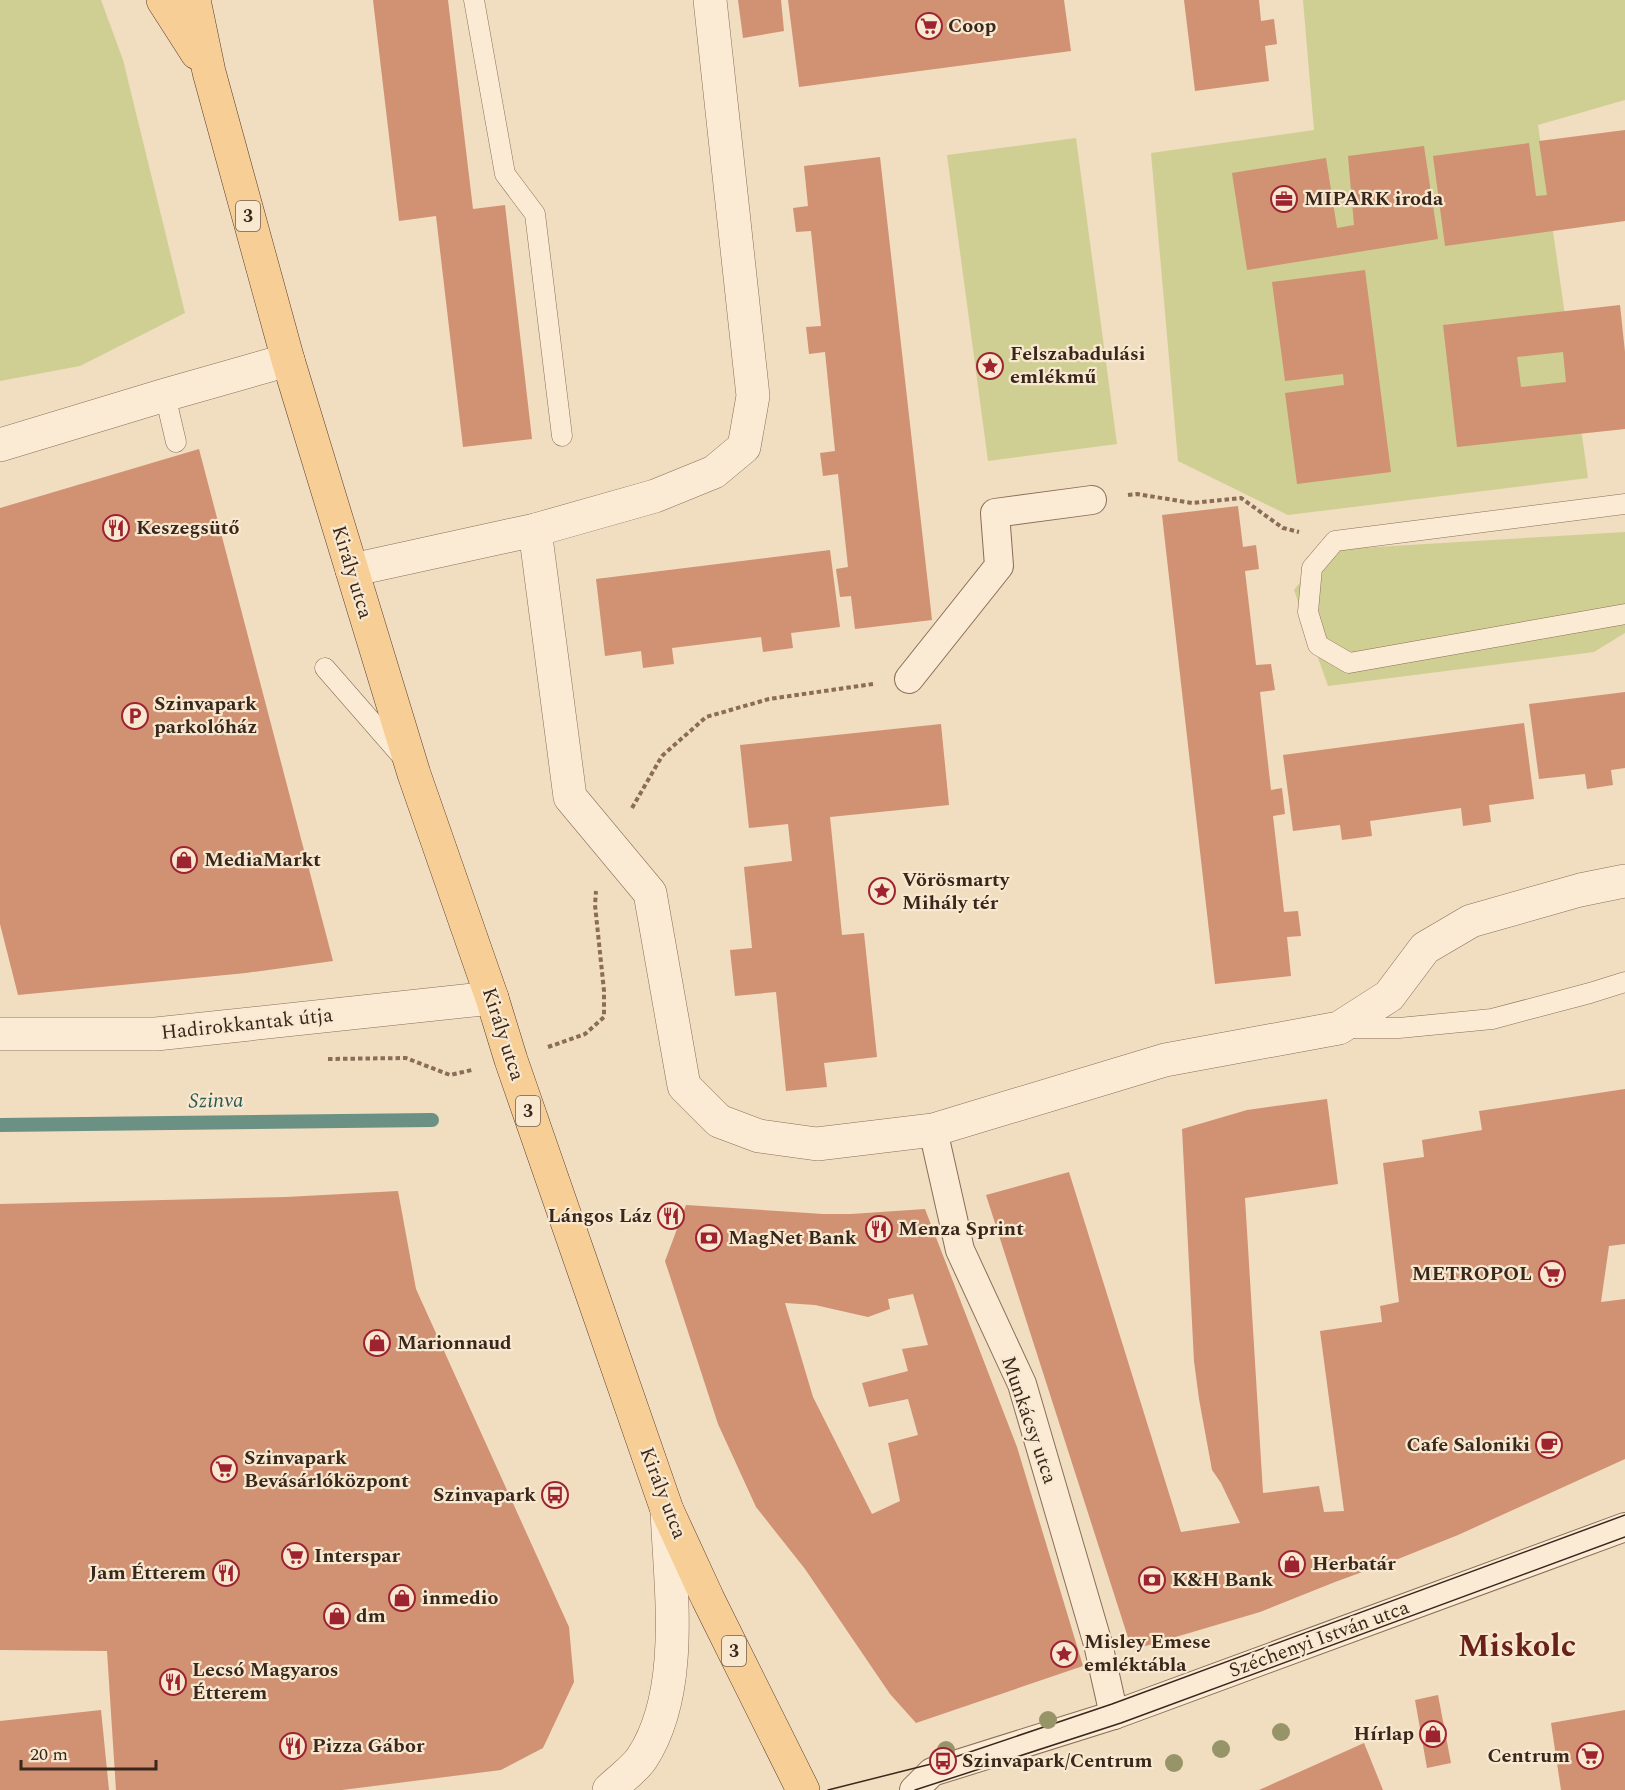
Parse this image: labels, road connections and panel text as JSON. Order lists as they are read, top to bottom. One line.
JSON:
{"streets":{"main road":["3","Király utca"],"street":["Hadirokkantak útja","Munkácsy utca","Széchenyi István utca"]},"crossings":[["Király utca","Hadirokkantak útja"],["Munkácsy utca","Széchenyi István utca"]],"districts":["Miskolc"],"water":["Szinva"],"places":{"supermarket":["Coop","METROPOL","Szinvapark Bevásárlóközpont","Interspar","Centrum"],"office":["MIPARK iroda"],"place":["Felszabadulási emlékmű","Vörösmarty Mihály tér","Misley Emese emléktábla"],"restaurant":["Keszegsütő","Lángos Láz","Menza Sprint","Jam Étterem","Lecsó Magyaros Étterem","Pizza Gábor"],"parking":["Szinvapark parkolóház"],"shop":["MediaMarkt","Marionnaud","Herbatár","inmedio","dm","Hírlap"],"bank":["MagNet Bank","K&H Bank"],"cafe":["Cafe Saloniki"],"bus stop":["Szinvapark","Szinvapark/Centrum"]},"scale_bar":"20 m"}
